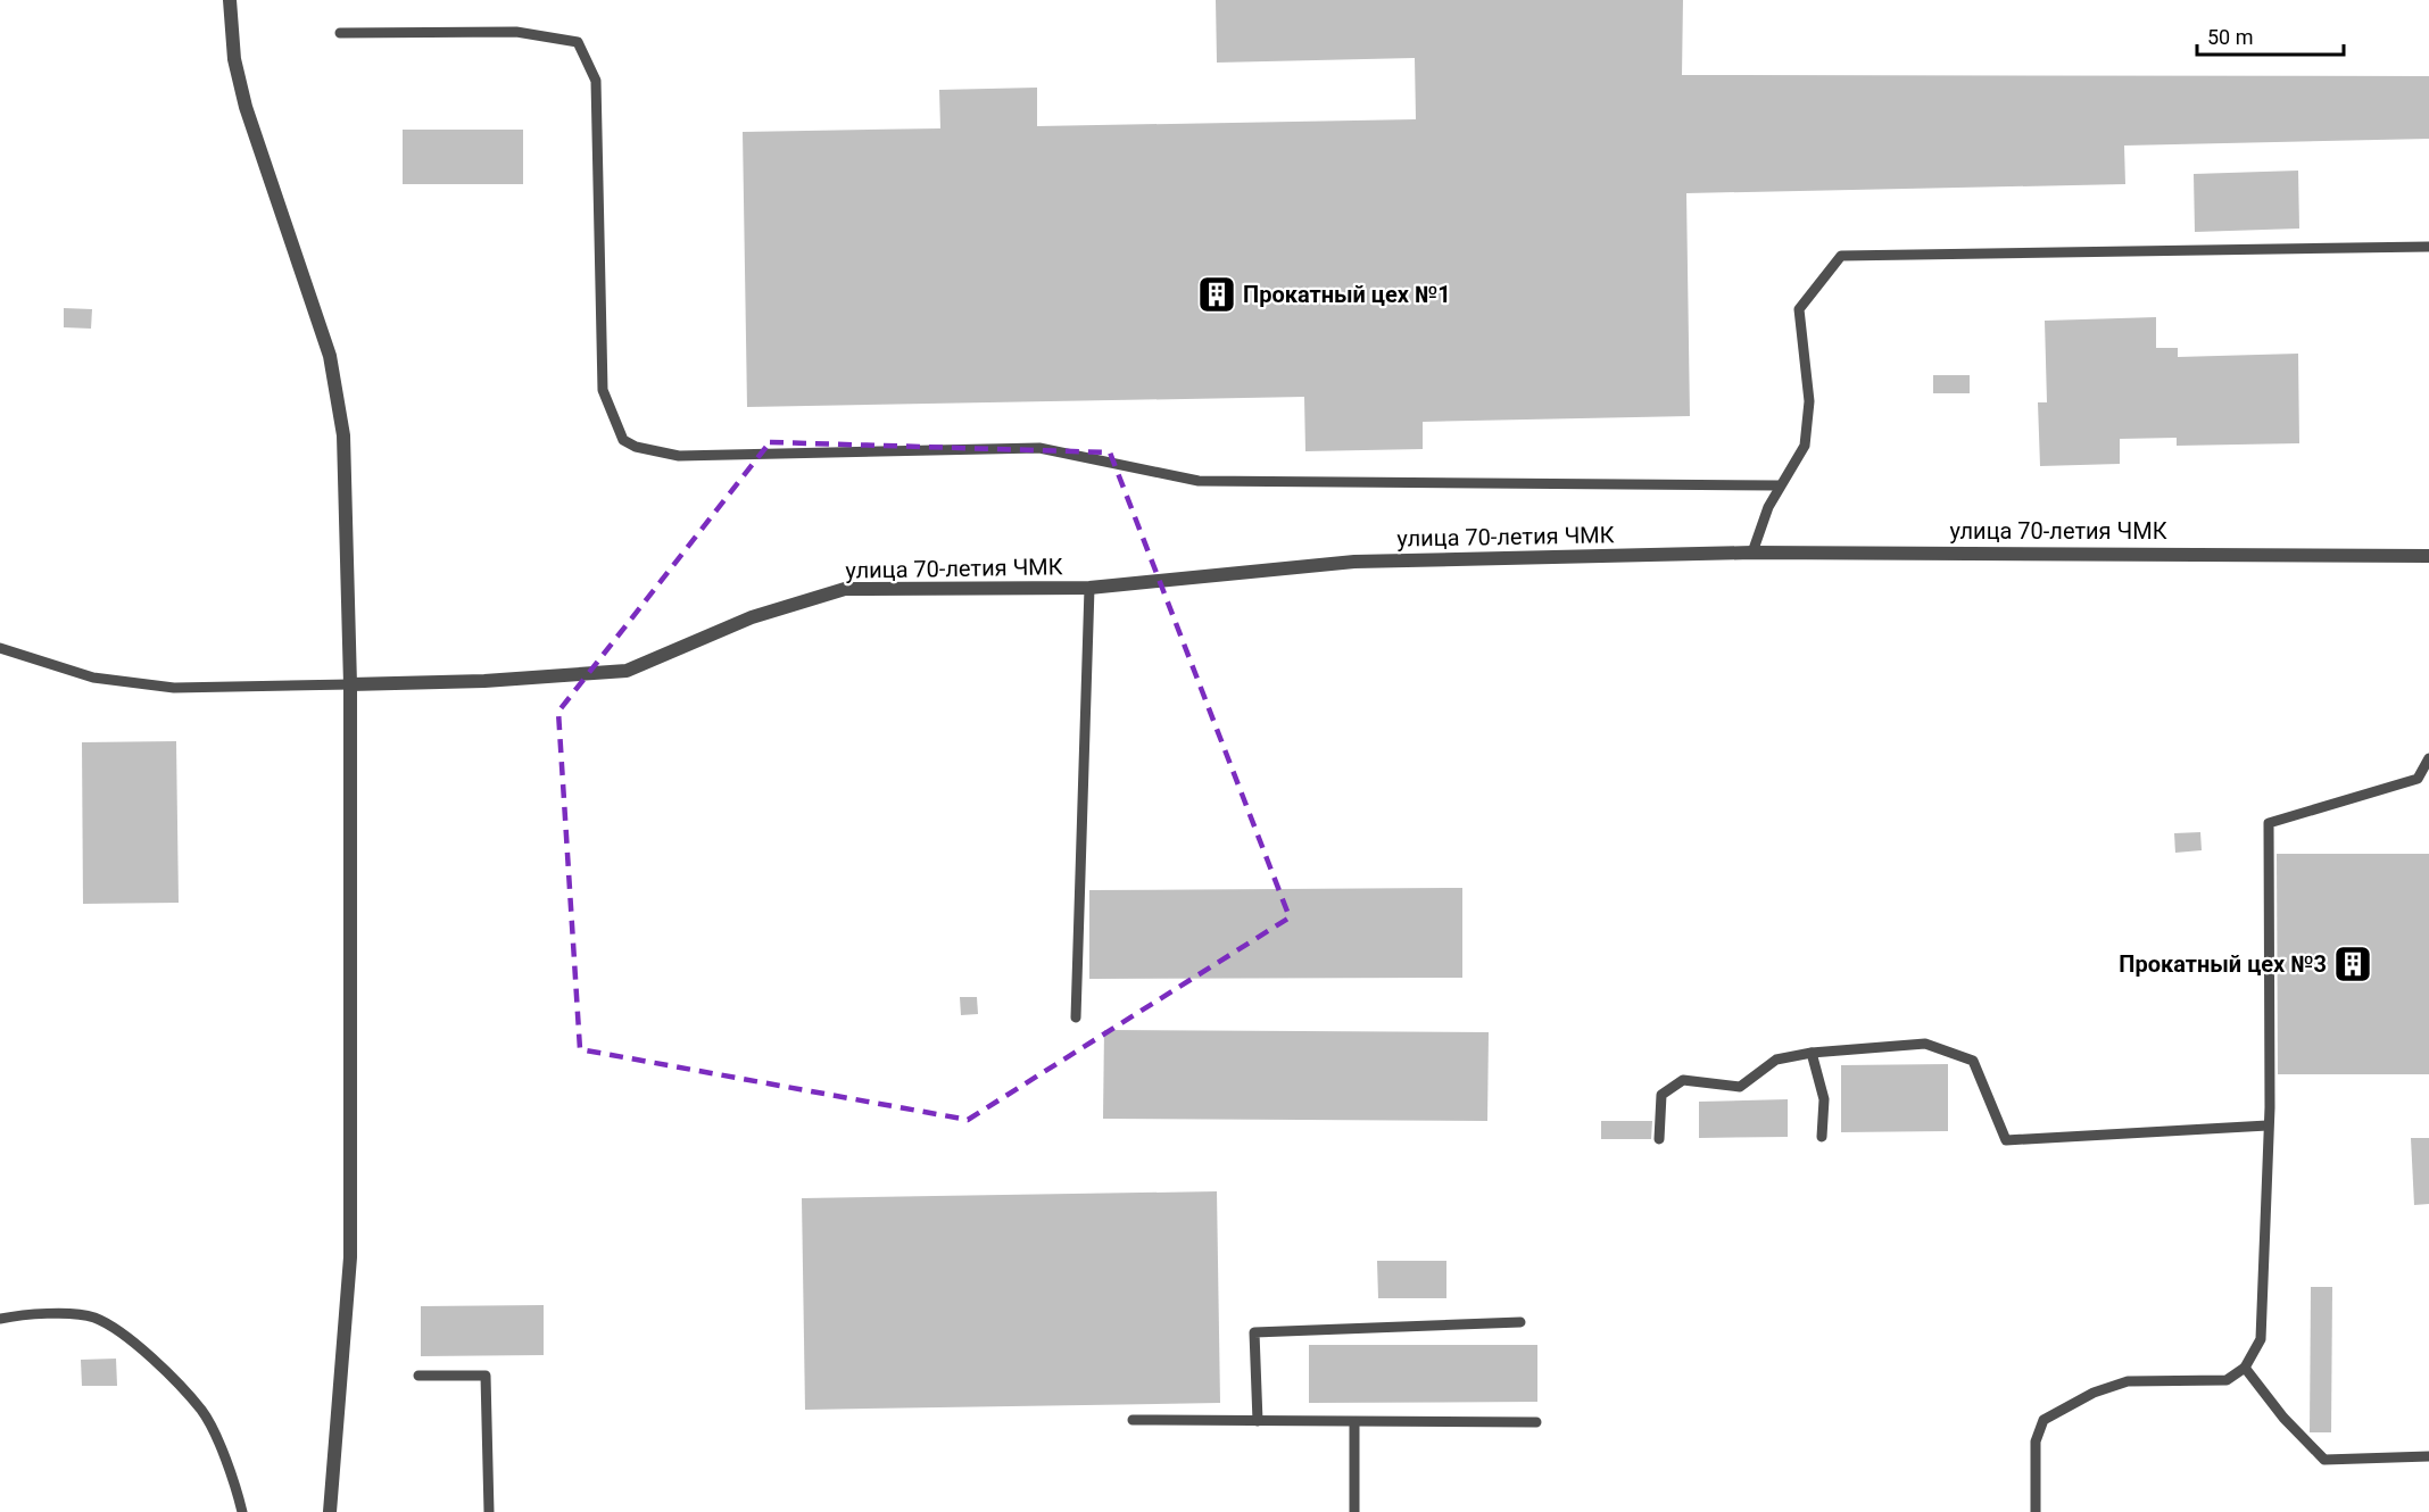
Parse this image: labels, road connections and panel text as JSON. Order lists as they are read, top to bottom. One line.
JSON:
{"streets":{"street":["улица 70-летия ЧМК"]},"places":{"building":["Прокатный цех №1","Прокатный цех №3"]},"scale_bar":"50 m"}
